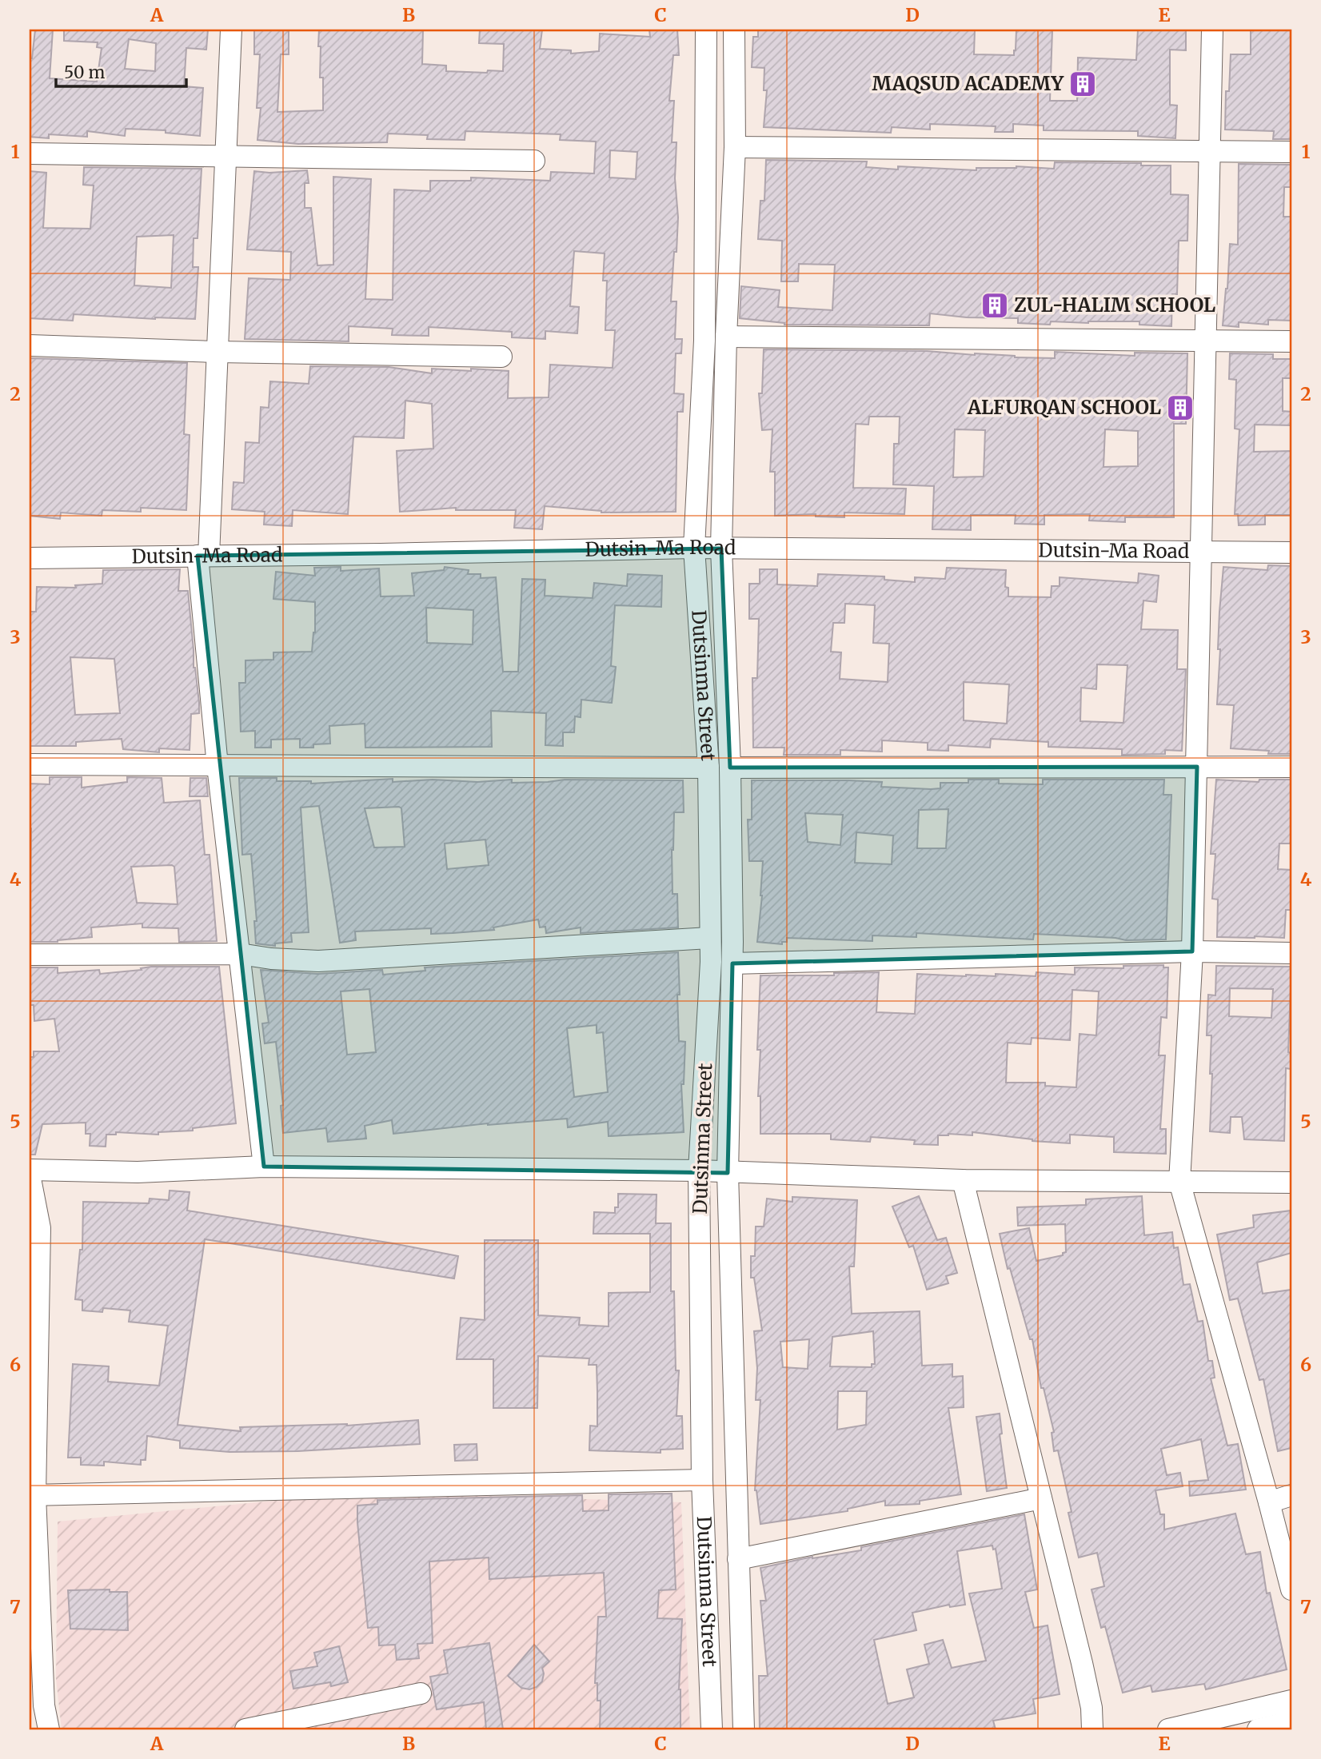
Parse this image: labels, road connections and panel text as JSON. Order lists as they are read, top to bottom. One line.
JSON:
{"streets":{"street":["Dutsin-Ma Road","Dutsinma Street"]},"crossings":[["Dutsin-Ma Road","Dutsinma Street"]],"places":{"building":["MAQSUD ACADEMY","ZUL-HALIM SCHOOL","ALFURQAN SCHOOL"]},"scale_bar":"50 m","grid":{"columns":["A","B","C","D","E"],"rows":["1","2","3","4","5","6","7"]}}
